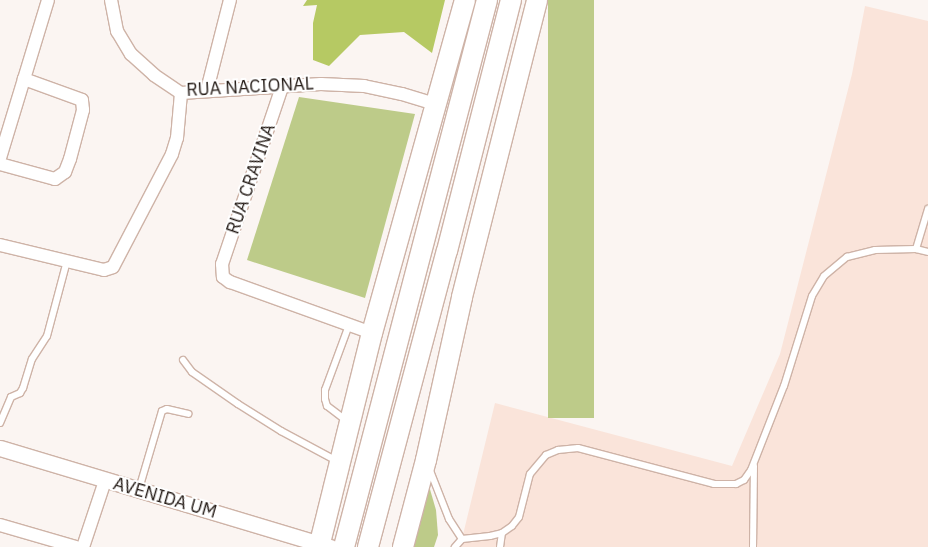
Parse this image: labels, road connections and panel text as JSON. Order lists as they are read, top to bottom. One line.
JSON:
{"streets":{"street":["RUA NACIONAL","RUA CRAVINA","AVENIDA UM"]},"crossings":[["RUA NACIONAL","RUA CRAVINA"]]}
